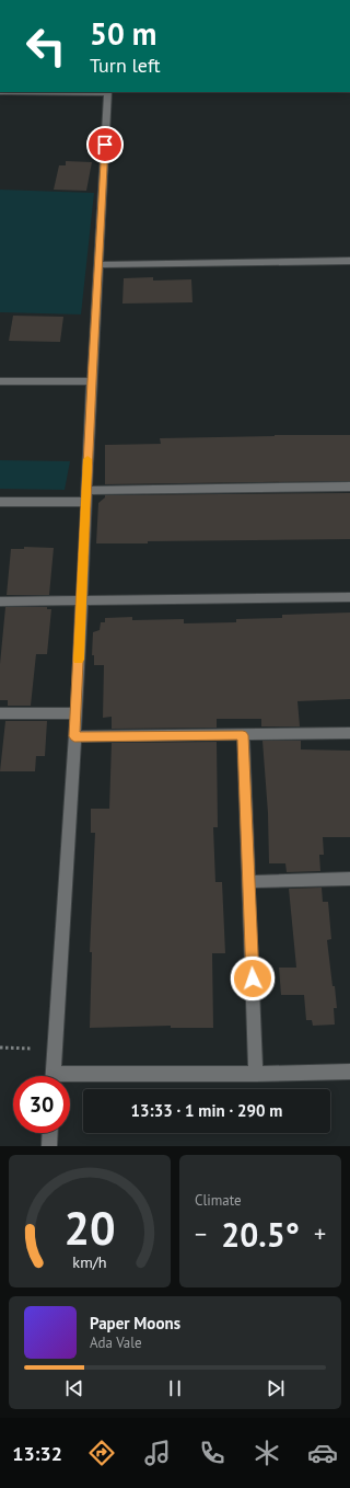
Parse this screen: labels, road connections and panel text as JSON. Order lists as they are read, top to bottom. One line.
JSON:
{"page":{"turn":["50 m","Turn left"],"limit":"30","trip":"13:33 · 1 min · 290 m","tile":"Climate","heat":["−","20.5°","+"],"song":["Paper Moons","Ada Vale"],"tabs":"13:32","gauge":["20","km/h"]}}
